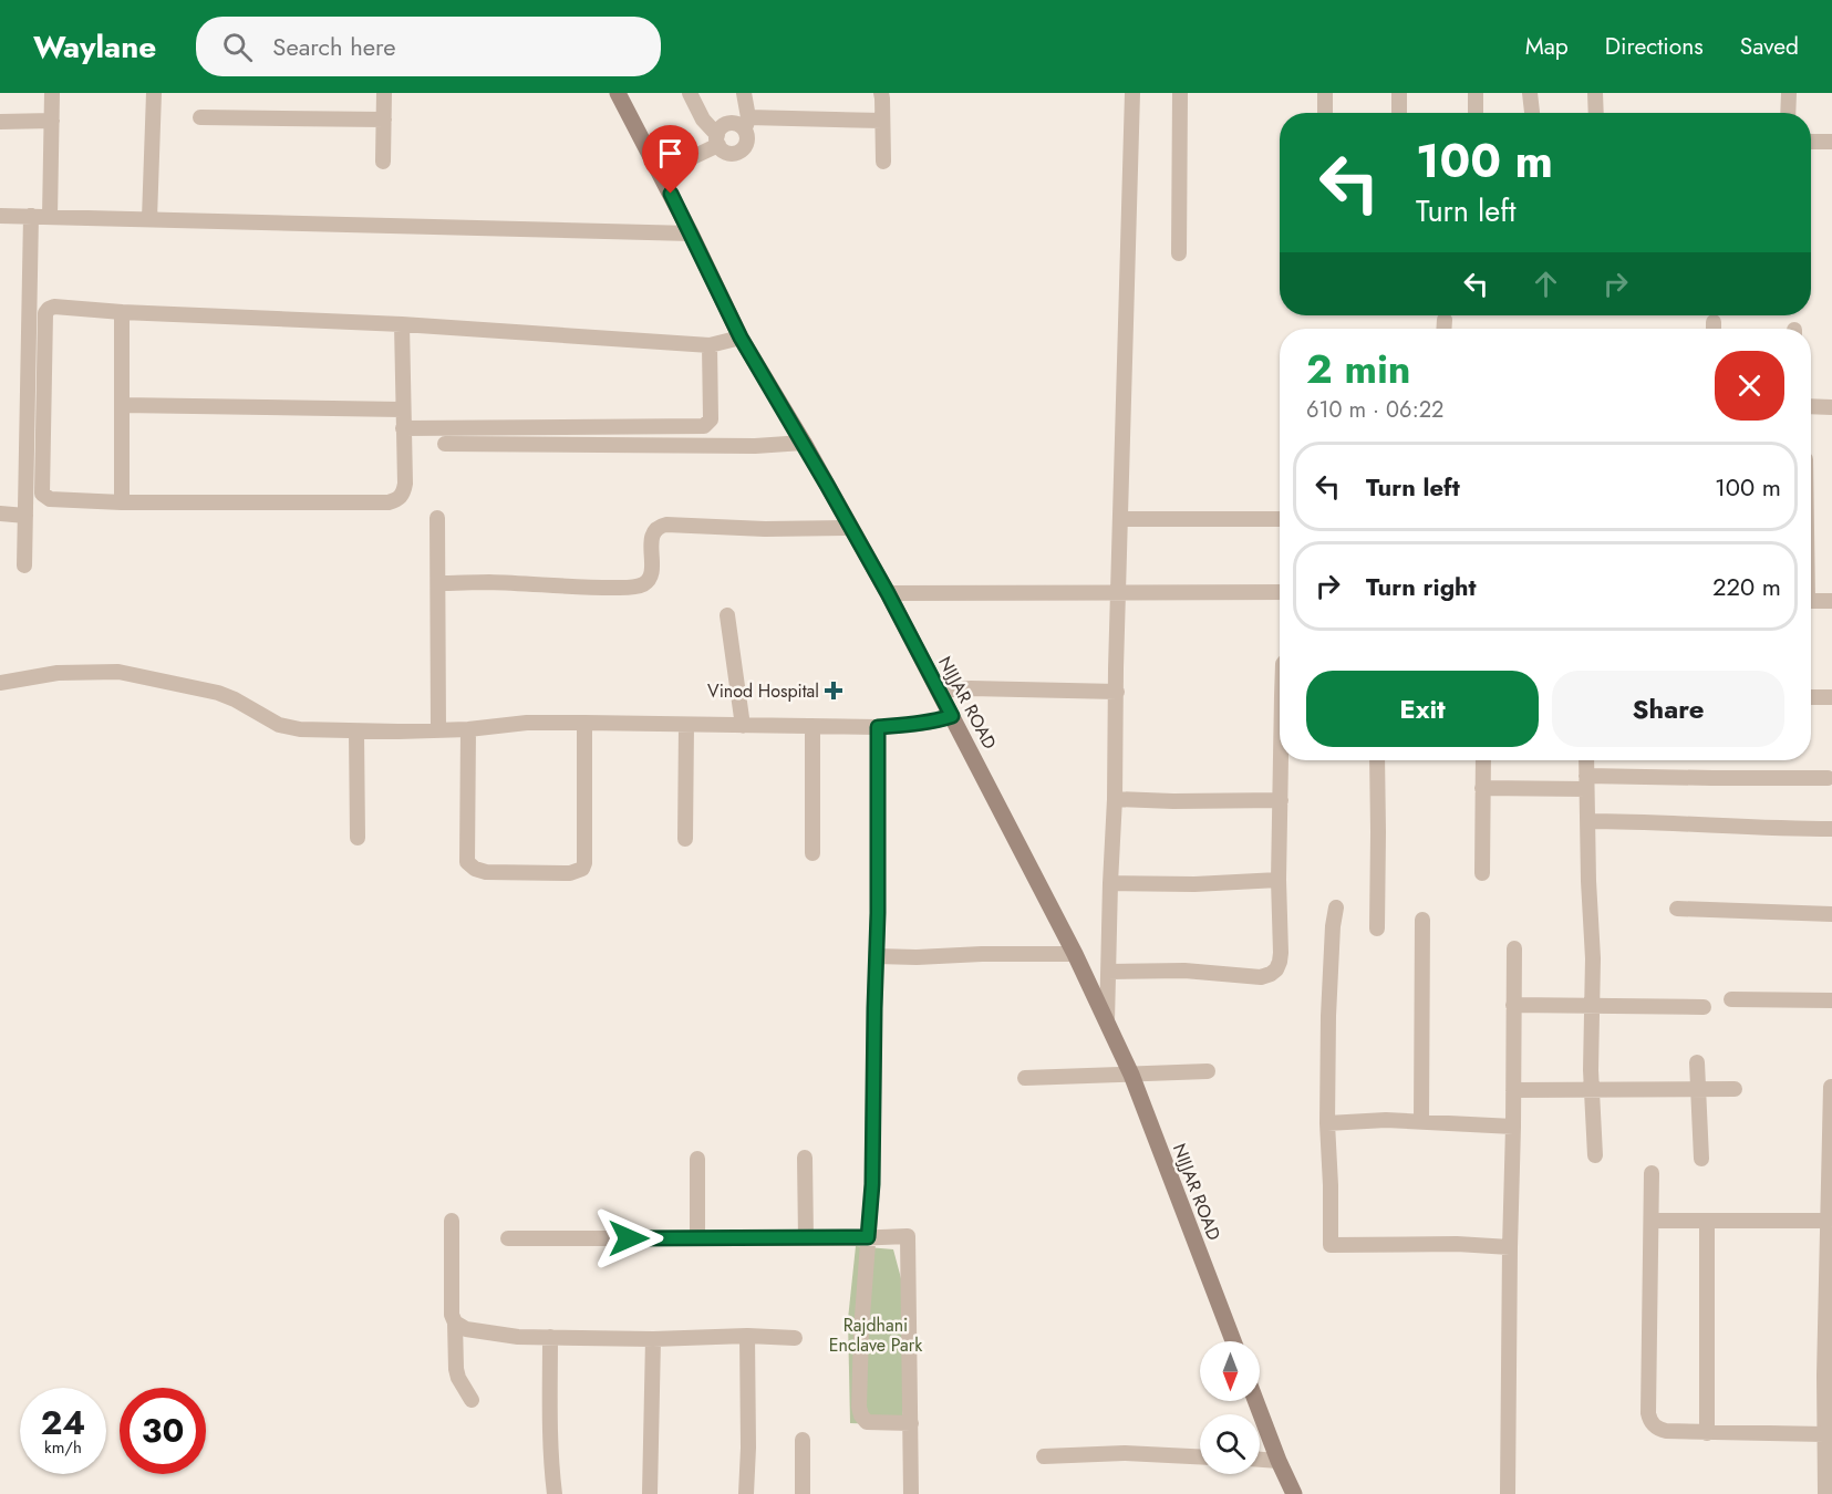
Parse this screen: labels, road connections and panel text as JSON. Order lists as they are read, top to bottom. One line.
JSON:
{"streets":{"street":["NIJJAR ROAD"]},"parks":["Rajdhani Enclave Park"],"places":{"health":["Vinod Hospital"]},"north":"bottom","page":{"header":"Waylane","search":"Search here","nav":["Map","Directions","Saved"],"turn":["100 m","Turn left"],"heading":["2 min","610 m · 06:22"],"list":[{"name":"Turn left","value":"100 m"},{"name":"Turn right","value":"220 m"}],"buttons":["Exit","Share"],"speed":"24 km/h","limit":"30"}}
